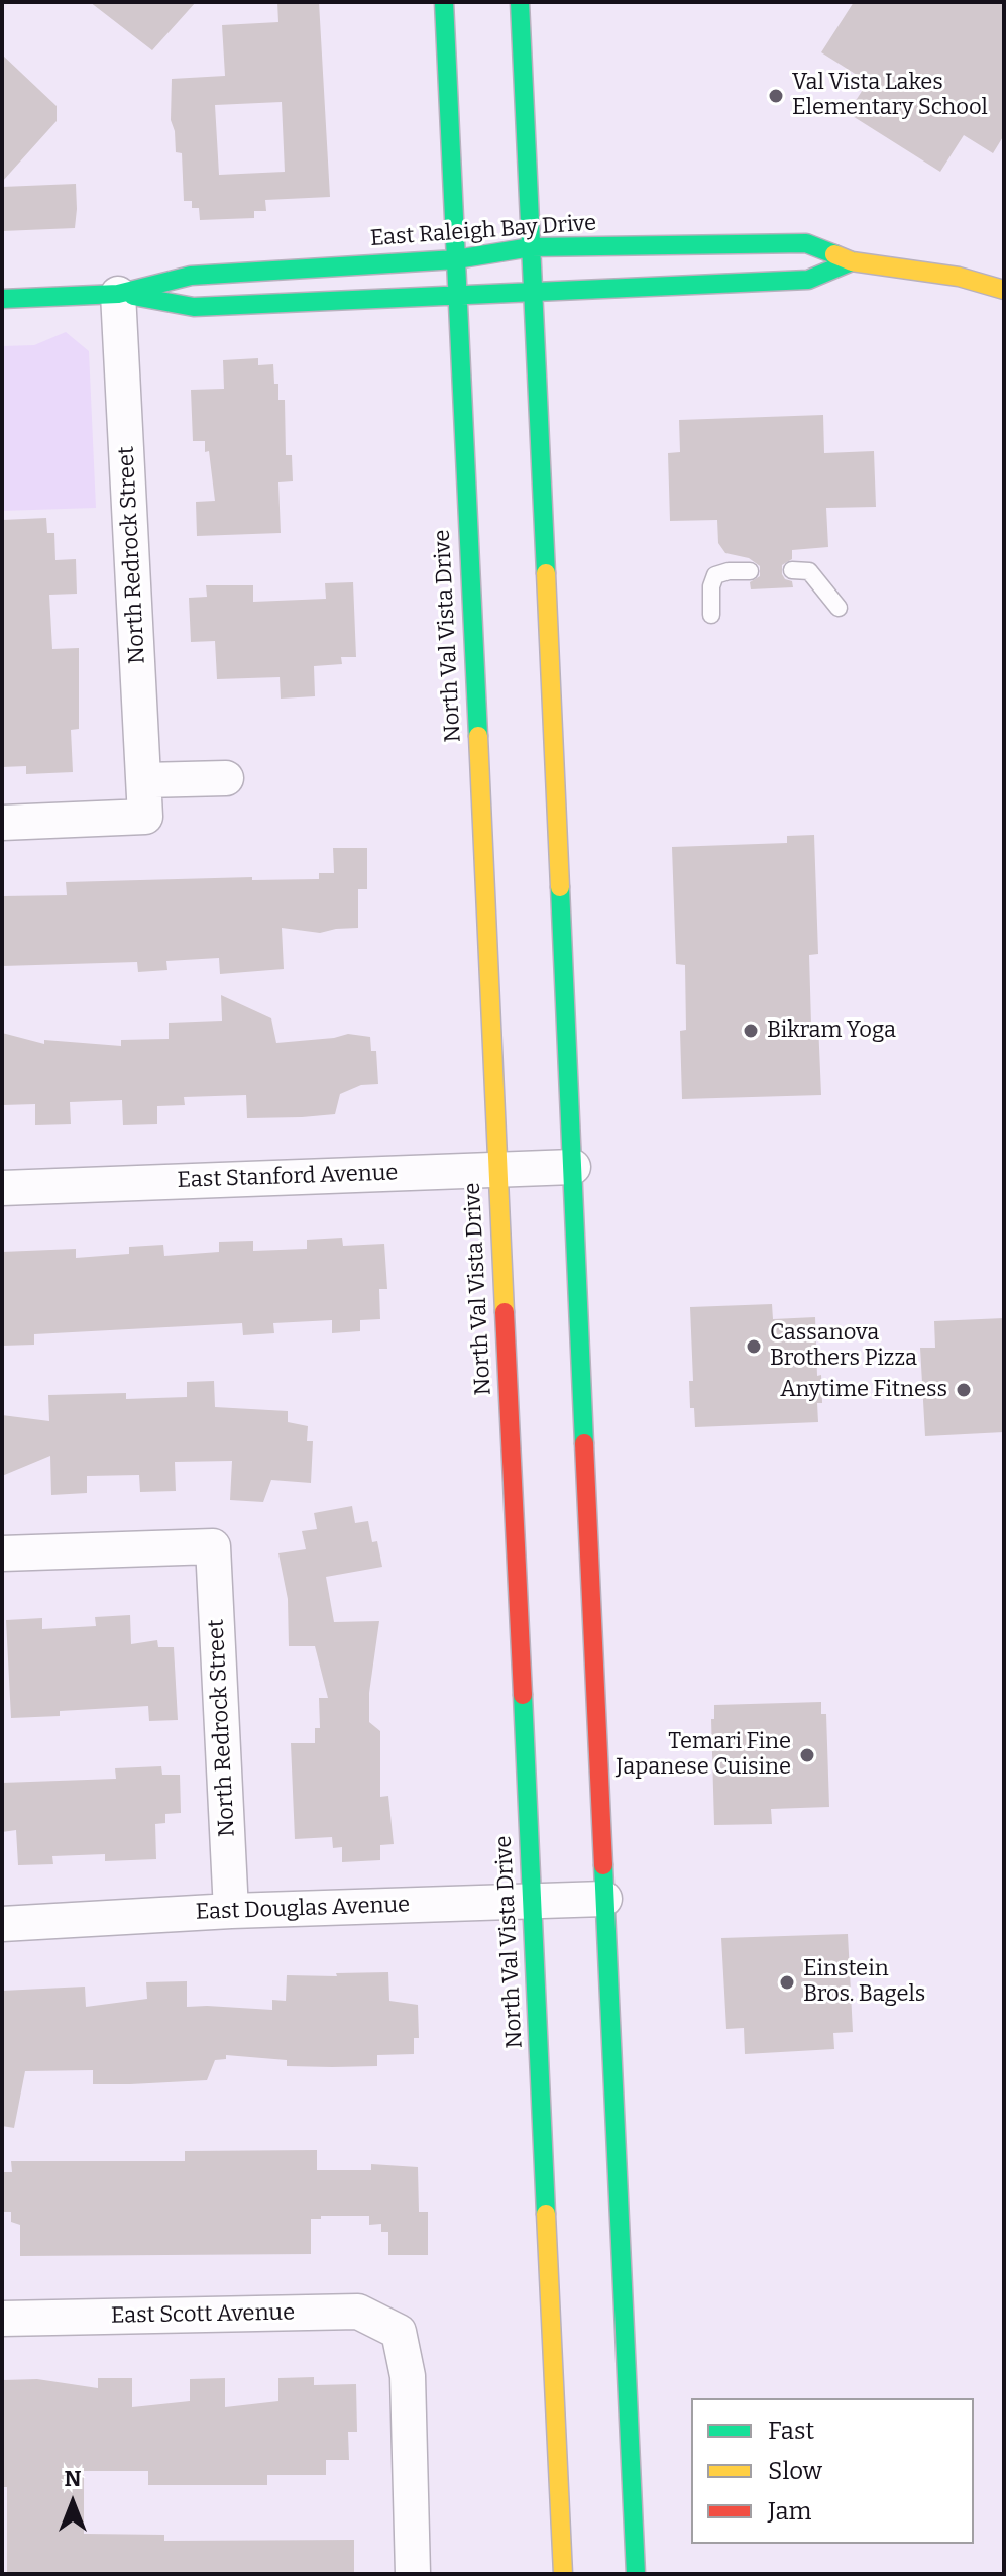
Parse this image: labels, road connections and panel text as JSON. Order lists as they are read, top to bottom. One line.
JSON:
{"streets":{"main road":["East Raleigh Bay Drive","North Val Vista Drive"],"street":["North Redrock Street","East Stanford Avenue","East Douglas Avenue","East Scott Avenue"]},"crossings":[["East Raleigh Bay Drive","North Redrock Street"],["East Raleigh Bay Drive","North Val Vista Drive"],["North Redrock Street","East Douglas Avenue"],["North Val Vista Drive","East Stanford Avenue"],["North Val Vista Drive","East Douglas Avenue"]],"places":["Val Vista Lakes Elementary School","Bikram Yoga","Cassanova Brothers Pizza","Anytime Fitness","Temari Fine Japanese Cuisine","Einstein Bros. Bagels"],"legend":["Fast","Slow","Jam"],"north":"top"}
